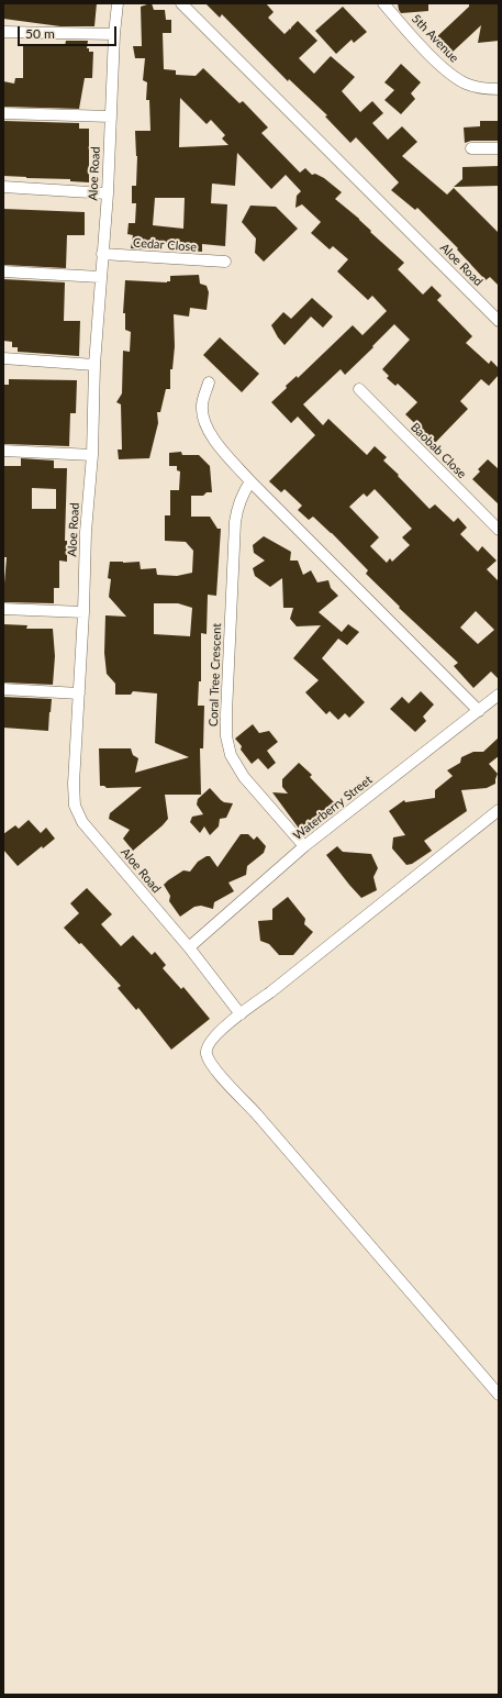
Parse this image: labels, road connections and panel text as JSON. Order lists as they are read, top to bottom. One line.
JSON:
{"streets":{"street":["5th Avenue","Aloe Road","Cedar Close","Baobab Close","Coral Tree Crescent","Waterberry Street"]},"crossings":[["Aloe Road","Cedar Close"],["Aloe Road","Waterberry Street"],["Coral Tree Crescent","Waterberry Street"]],"scale_bar":"50 m"}
